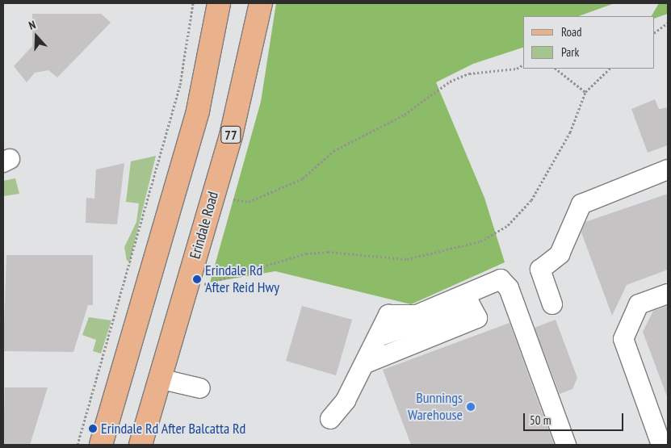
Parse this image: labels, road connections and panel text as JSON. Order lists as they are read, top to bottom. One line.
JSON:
{"streets":{"main road":["77","Erindale Road"]},"places":["Erindale Rd After Reid Hwy","Bunnings Warehouse","Erindale Rd After Balcatta Rd"],"legend":["Road","Park"],"scale_bar":"50 m","north":"top"}
